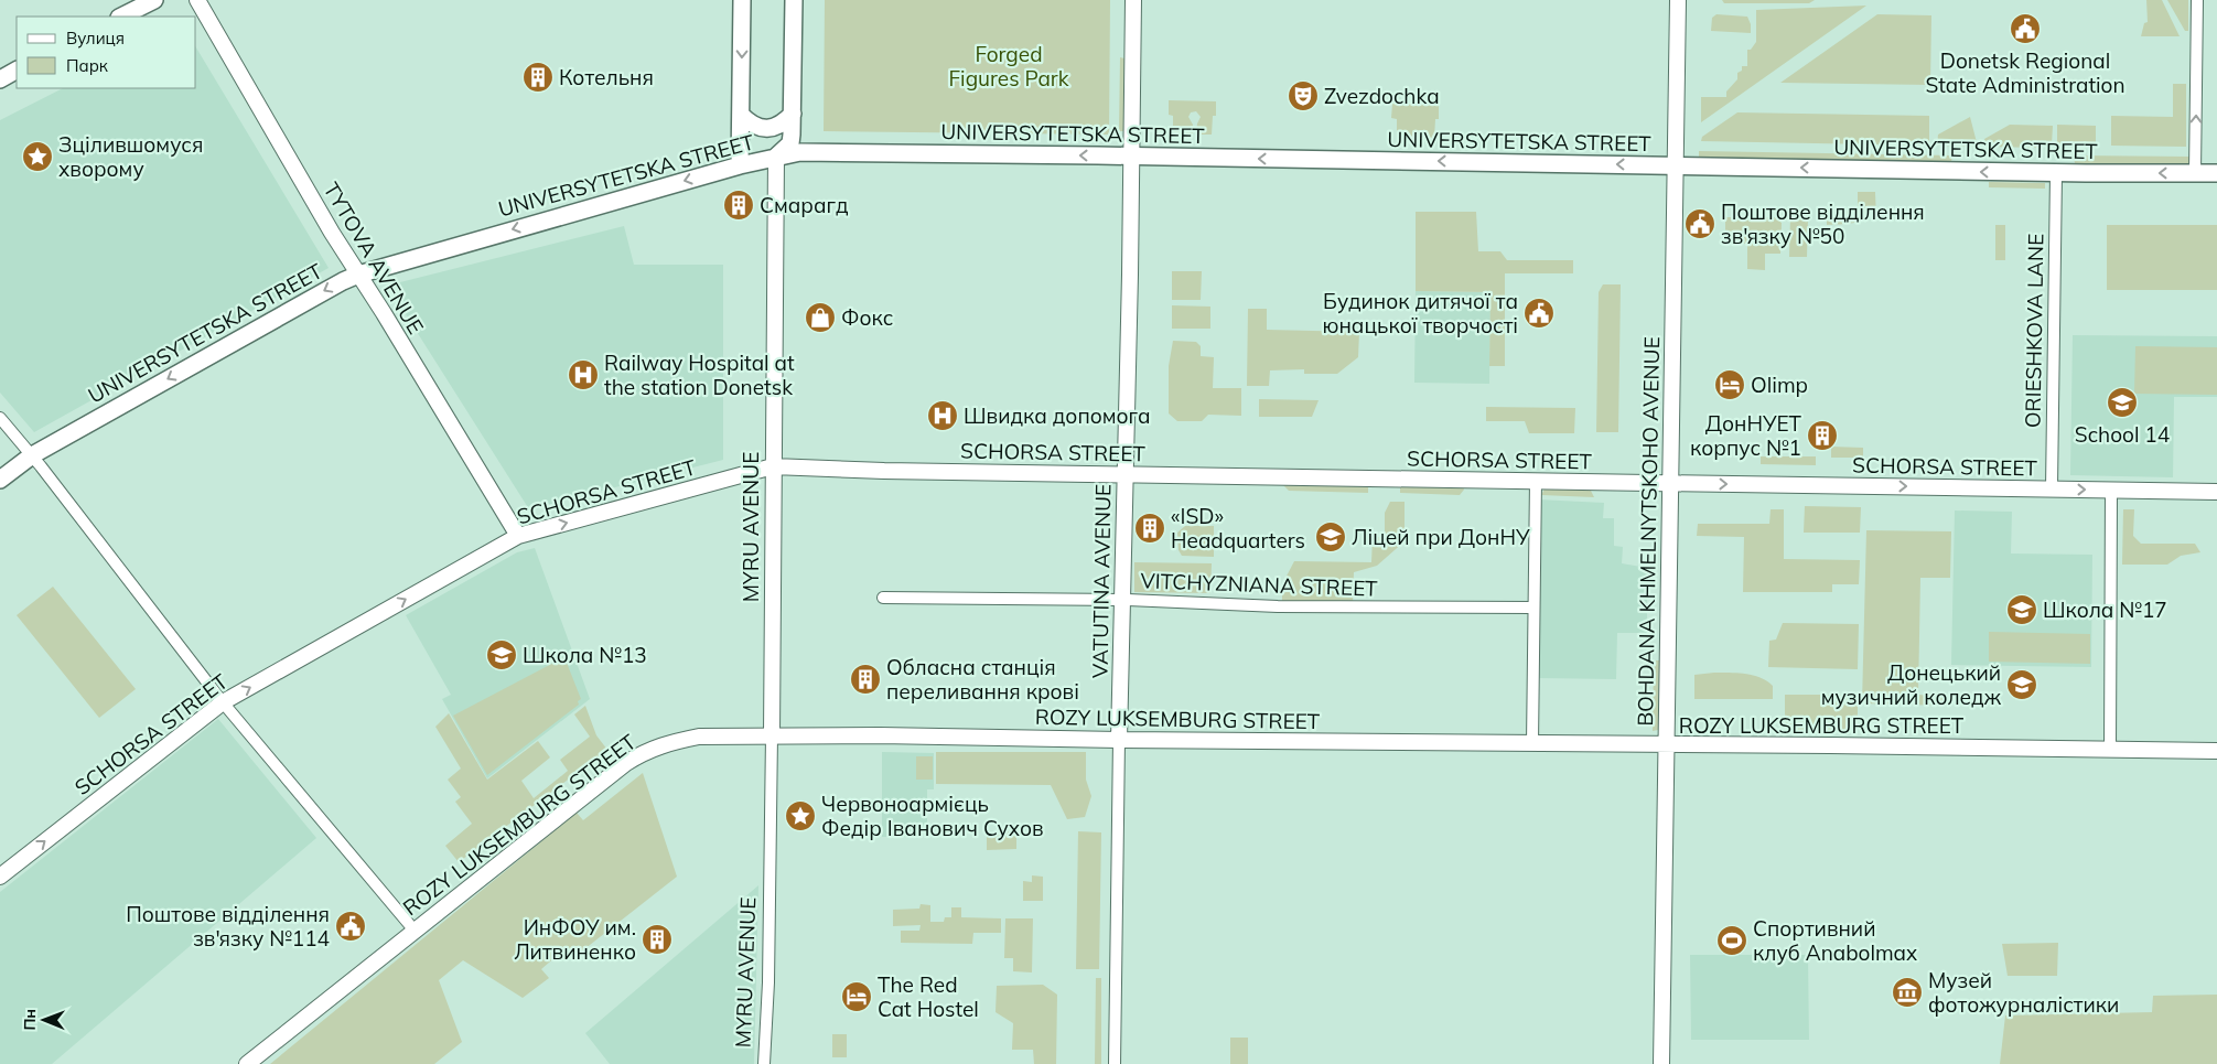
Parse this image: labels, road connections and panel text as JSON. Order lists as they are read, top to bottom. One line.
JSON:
{"streets":{"main road":["UNIVERSYTETSKA STREET"],"street":["TYTOVA AVENUE","ORIESHKOVA LANE","SCHORSA STREET","MYRU AVENUE","BOHDANA KHMELNYTSKOHO AVENUE","VATUTINA AVENUE","VITCHYZNIANA STREET","ROZY LUKSEMBURG STREET"]},"crossings":[["UNIVERSYTETSKA STREET","TYTOVA AVENUE"],["UNIVERSYTETSKA STREET","ORIESHKOVA LANE"],["UNIVERSYTETSKA STREET","MYRU AVENUE"],["UNIVERSYTETSKA STREET","BOHDANA KHMELNYTSKOHO AVENUE"],["UNIVERSYTETSKA STREET","VATUTINA AVENUE"],["TYTOVA AVENUE","SCHORSA STREET"],["ORIESHKOVA LANE","SCHORSA STREET"],["SCHORSA STREET","MYRU AVENUE"],["SCHORSA STREET","BOHDANA KHMELNYTSKOHO AVENUE"],["SCHORSA STREET","VATUTINA AVENUE"],["MYRU AVENUE","ROZY LUKSEMBURG STREET"],["BOHDANA KHMELNYTSKOHO AVENUE","ROZY LUKSEMBURG STREET"],["VATUTINA AVENUE","VITCHYZNIANA STREET"],["VATUTINA AVENUE","ROZY LUKSEMBURG STREET"]],"one_way":["UNIVERSYTETSKA STREET","SCHORSA STREET"],"parks":["Forged Figures Park"],"places":{"public building":["Donetsk Regional State Administration","Поштове відділення зв'язку №50","Будинок дитячої та юнацької творчості","Поштове відділення зв'язку №114"],"building":["Котельня","Смарагд","ДонНУЕТ корпус №1","«ISD» Headquarters","Обласна станція переливання крові","ИнФОУ им. Литвиненко"],"theatre":["Zvezdochka"],"place":["Зцілившомуся хворому","Червоноармієць Федір Іванович Сухов"],"shop":["Фокс"],"hospital":["Railway Hospital at the station Donetsk","Швидка допомога"],"hotel":["Olіmp","The Red Cat Hostel"],"school or university":["School 14","Ліцей при ДонНУ","Школа №17","Школа №13","Донецький музичний коледж"],"sports":["Спортивний клуб Anabolmax"],"museum":["Музей фотожурналістики"]},"legend":["Вулиця","Парк"],"north":"left"}
